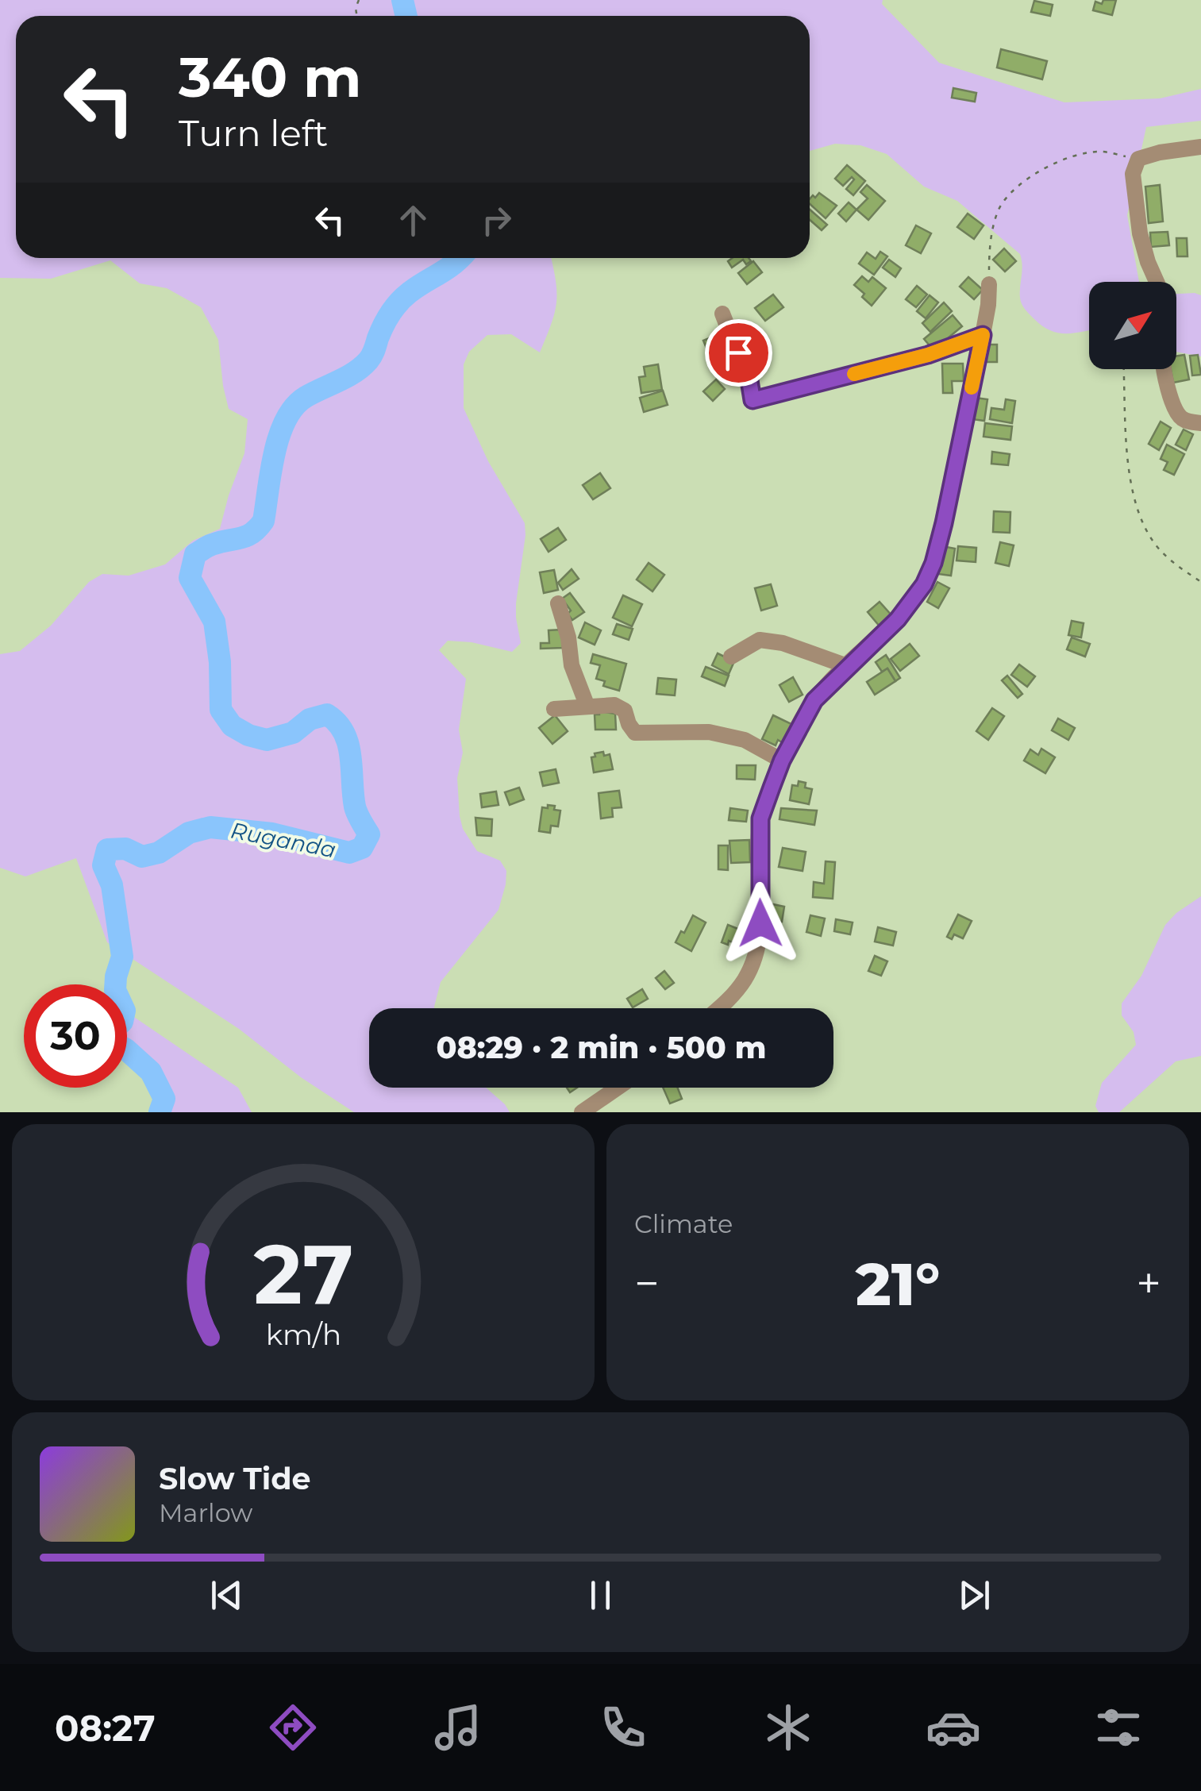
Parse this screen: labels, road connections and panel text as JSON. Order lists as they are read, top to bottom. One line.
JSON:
{"water":["Ruganda"],"north":"top right","page":{"turn":["340 m","Turn left"],"limit":"30","trip":"08:29 · 2 min · 500 m","tile":"Climate","heat":["−","21°","+"],"song":["Slow Tide","Marlow"],"tabs":"08:27","gauge":["27","km/h"]}}
